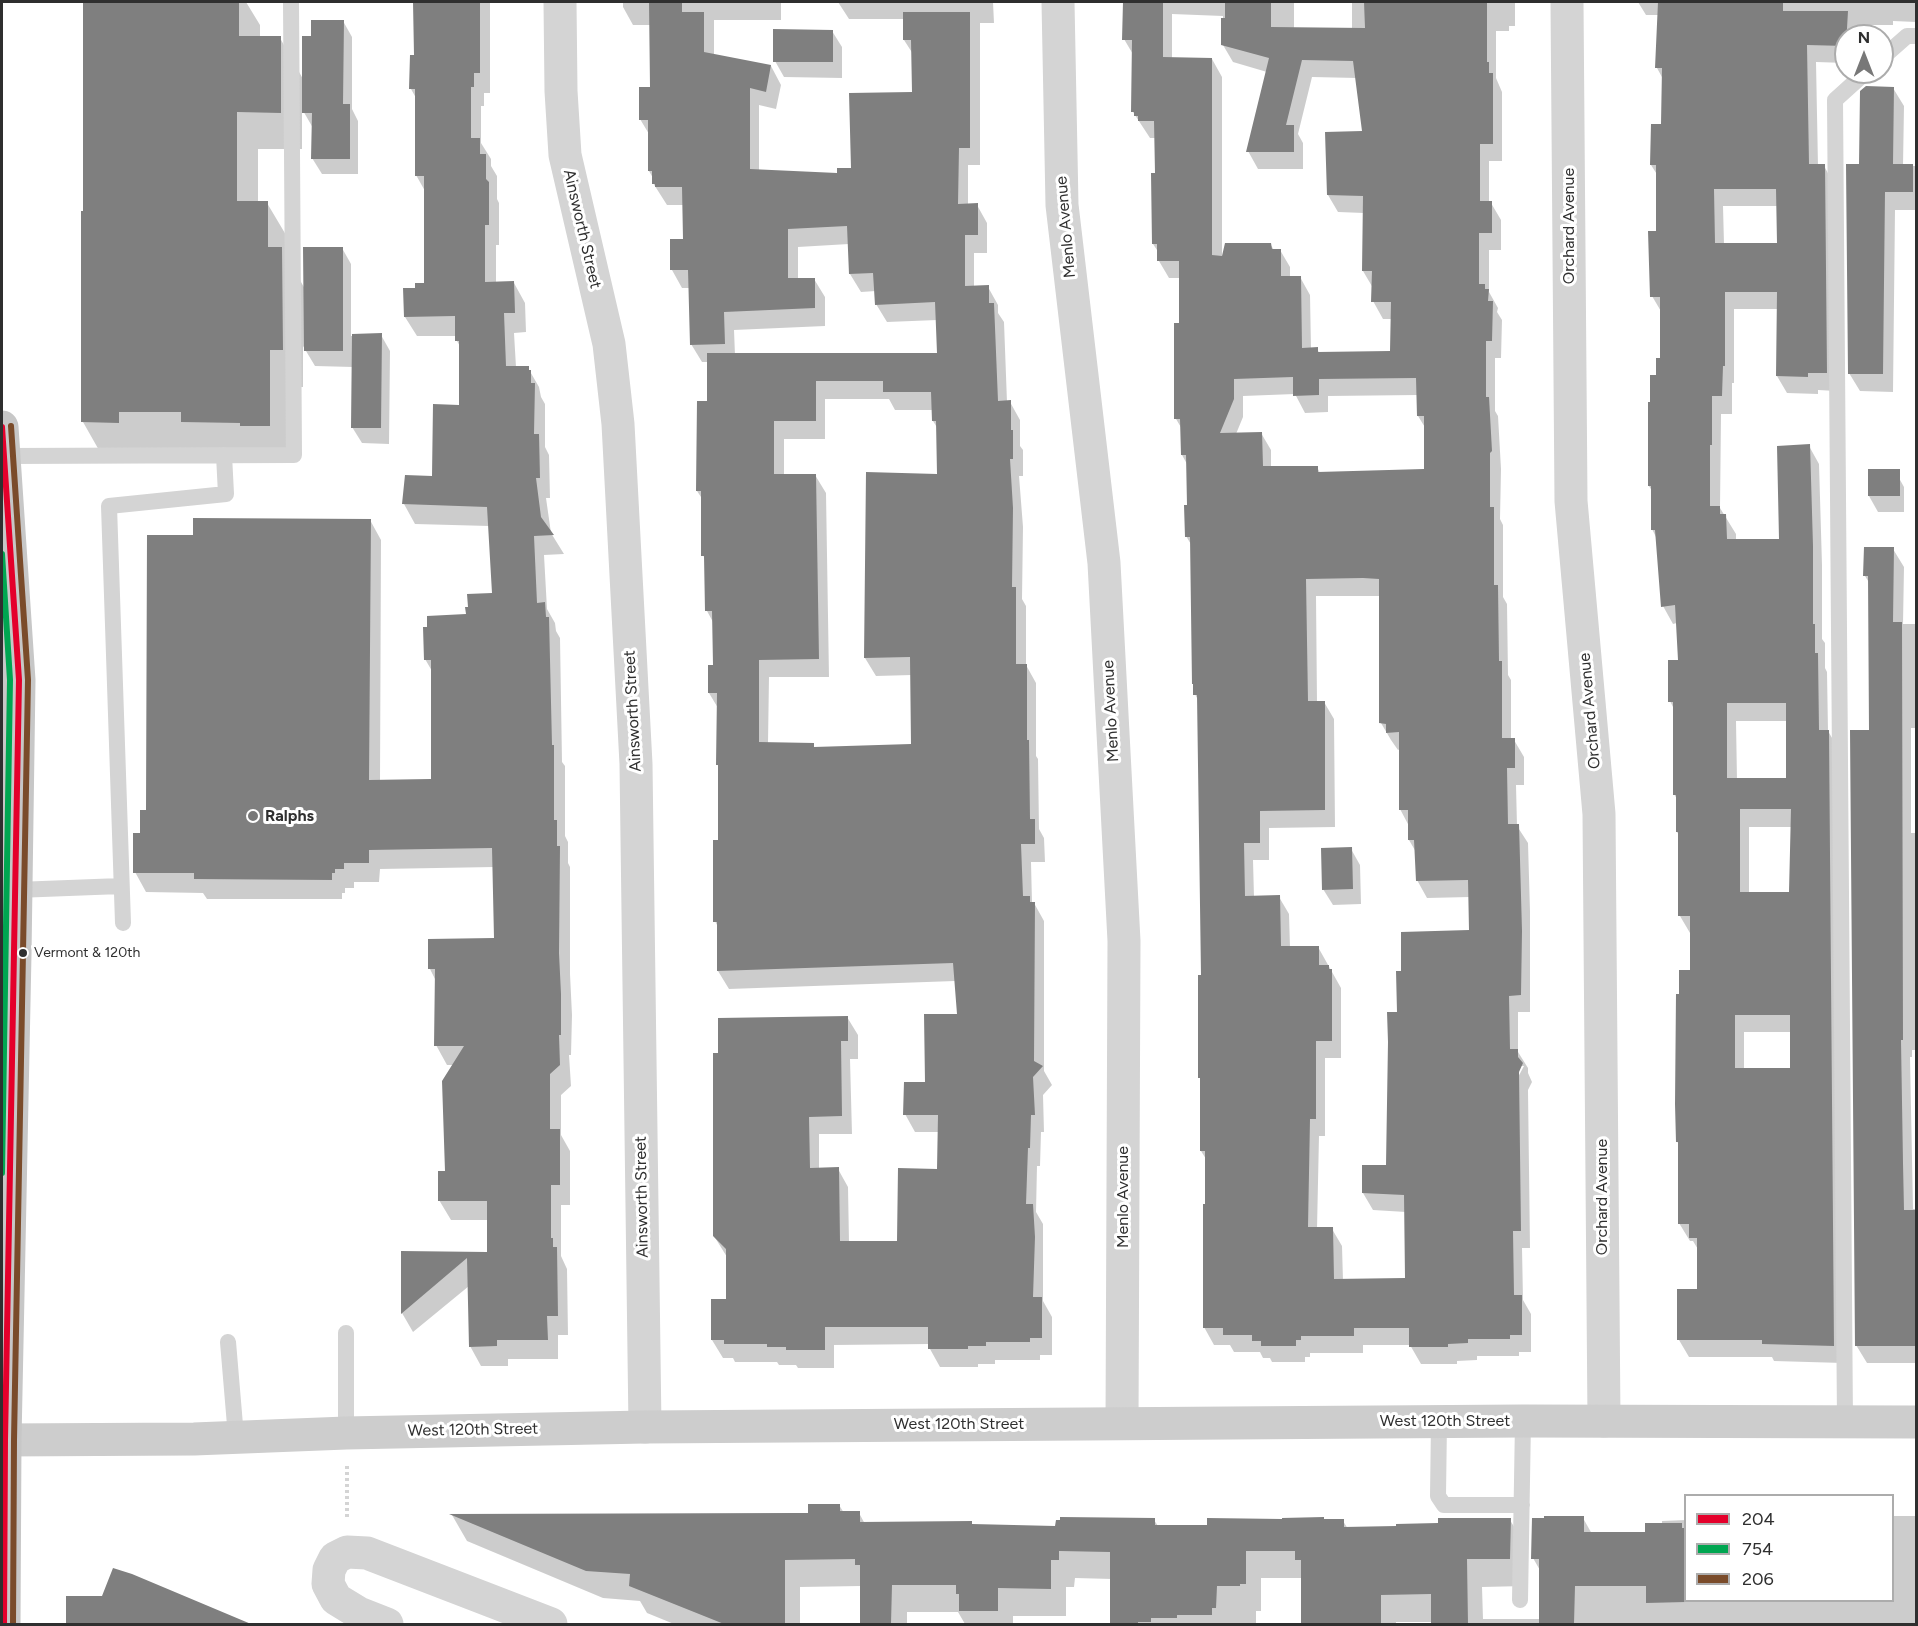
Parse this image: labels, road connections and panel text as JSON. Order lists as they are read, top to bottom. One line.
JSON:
{"streets":{"street":["Orchard Avenue","Menlo Avenue","Ainsworth Street","West 120th Street"]},"crossings":[["Orchard Avenue","West 120th Street"],["Menlo Avenue","West 120th Street"],["Ainsworth Street","West 120th Street"]],"places":["Ralphs","Vermont & 120th"],"lines":["transit line 206","transit line 204","transit line 754"],"legend":["204","754","206"],"north":"top"}
